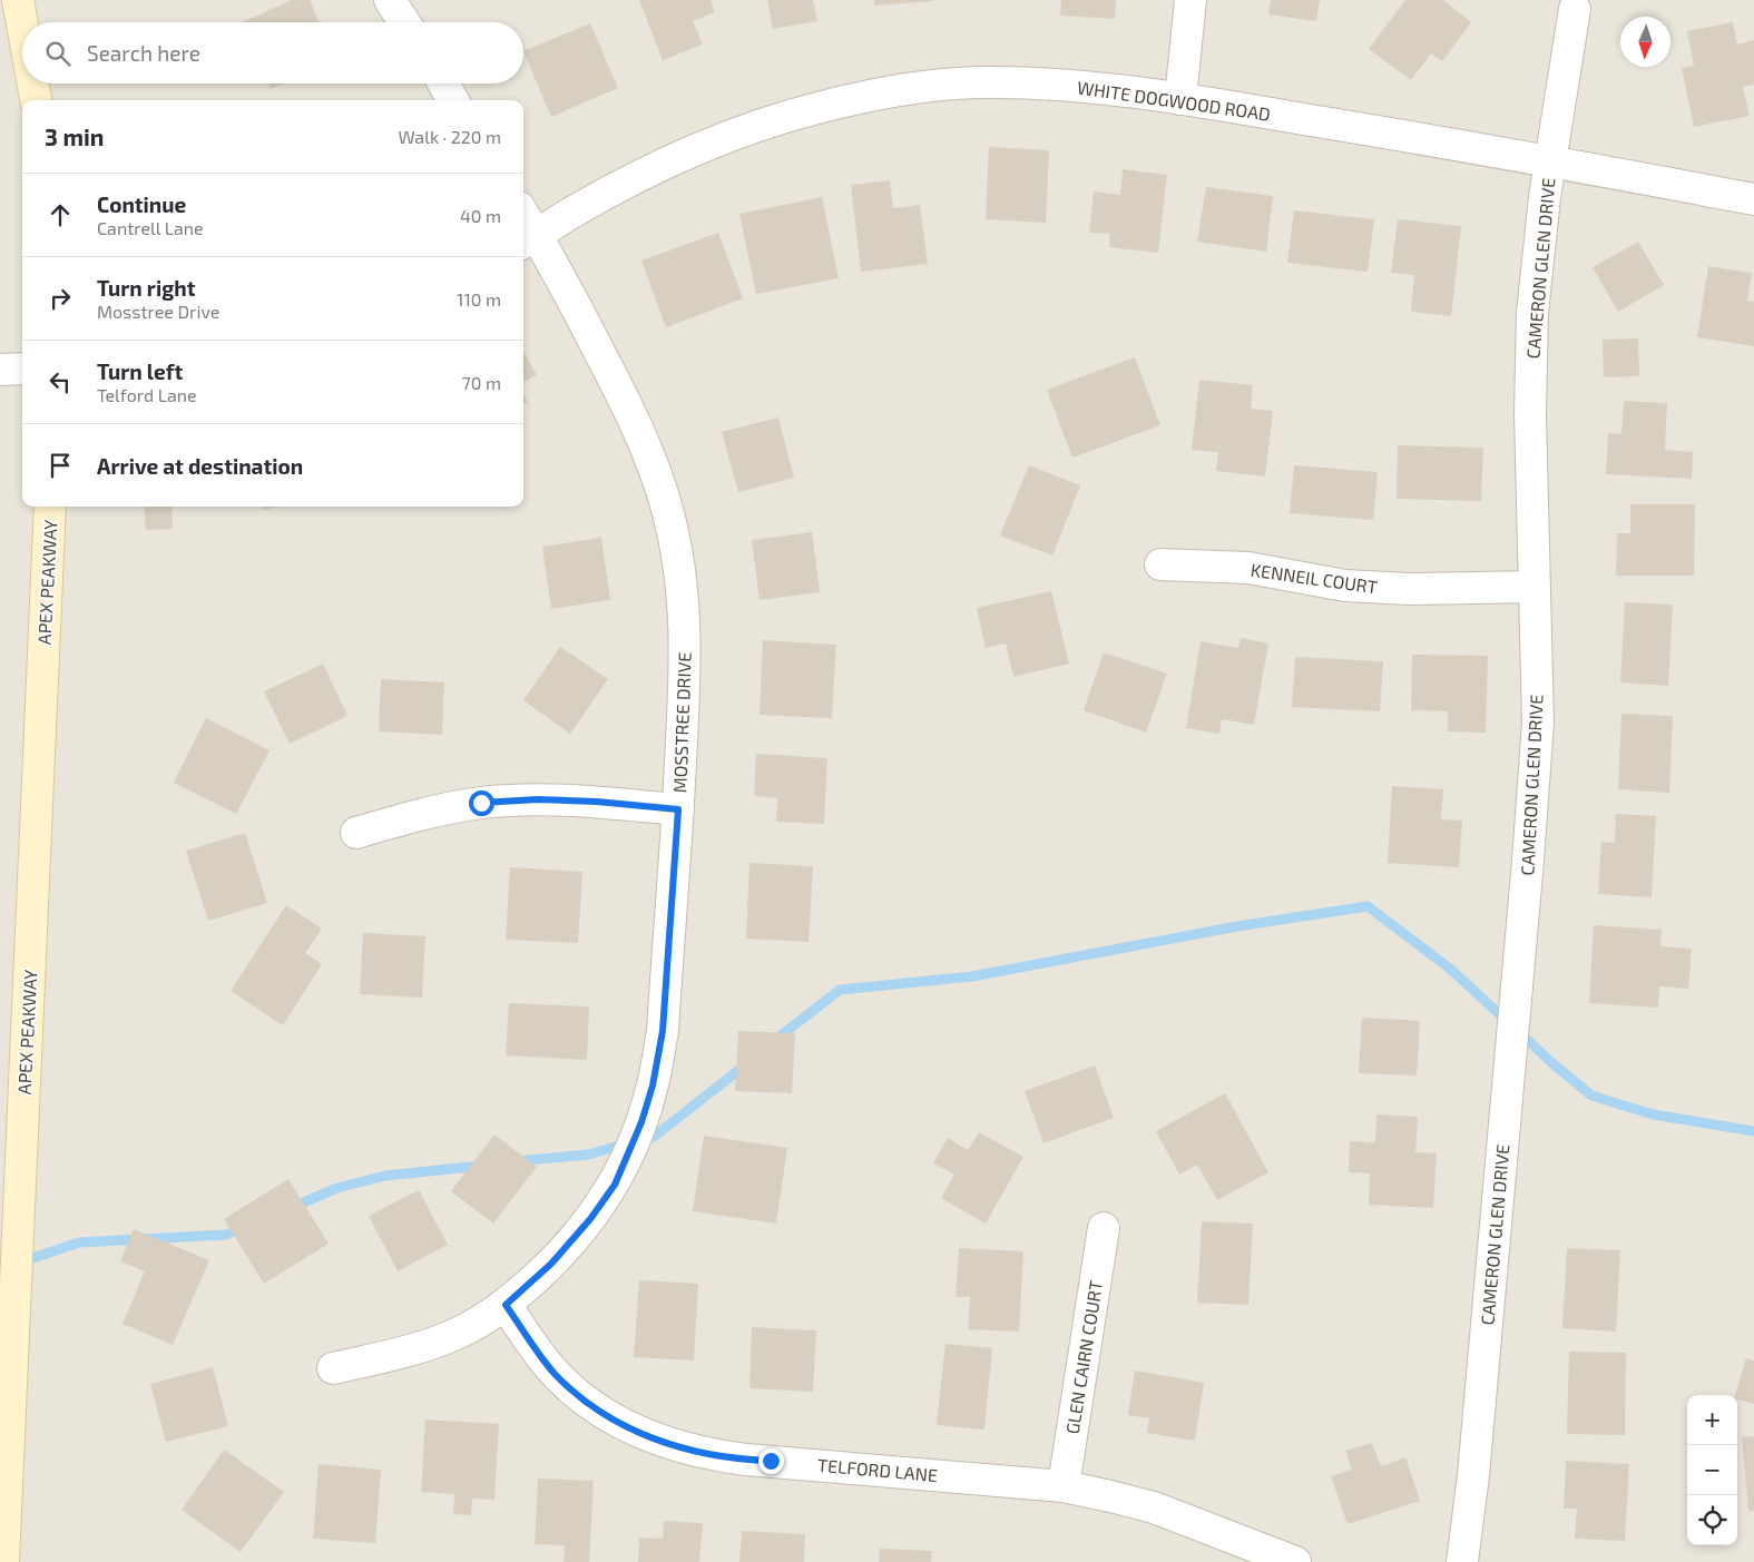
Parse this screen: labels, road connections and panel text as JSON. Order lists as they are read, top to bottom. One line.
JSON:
{"streets":{"main road":["APEX PEAKWAY"],"street":["WHITE DOGWOOD ROAD","CAMERON GLEN DRIVE","KENNEIL COURT","MOSSTREE DRIVE","GLEN CAIRN COURT","TELFORD LANE"]},"crossings":[["WHITE DOGWOOD ROAD","CAMERON GLEN DRIVE"],["WHITE DOGWOOD ROAD","MOSSTREE DRIVE"],["CAMERON GLEN DRIVE","KENNEIL COURT"],["MOSSTREE DRIVE","TELFORD LANE"],["GLEN CAIRN COURT","TELFORD LANE"]],"north":"bottom","page":{"search":"Search here","heading":["3 min","Walk · 220 m"],"list":[["Continue","Cantrell Lane","40 m"],["Turn right","Mosstree Drive","110 m"],["Turn left","Telford Lane","70 m"],"Arrive at destination"],"map_buttons":["+","−"]}}
